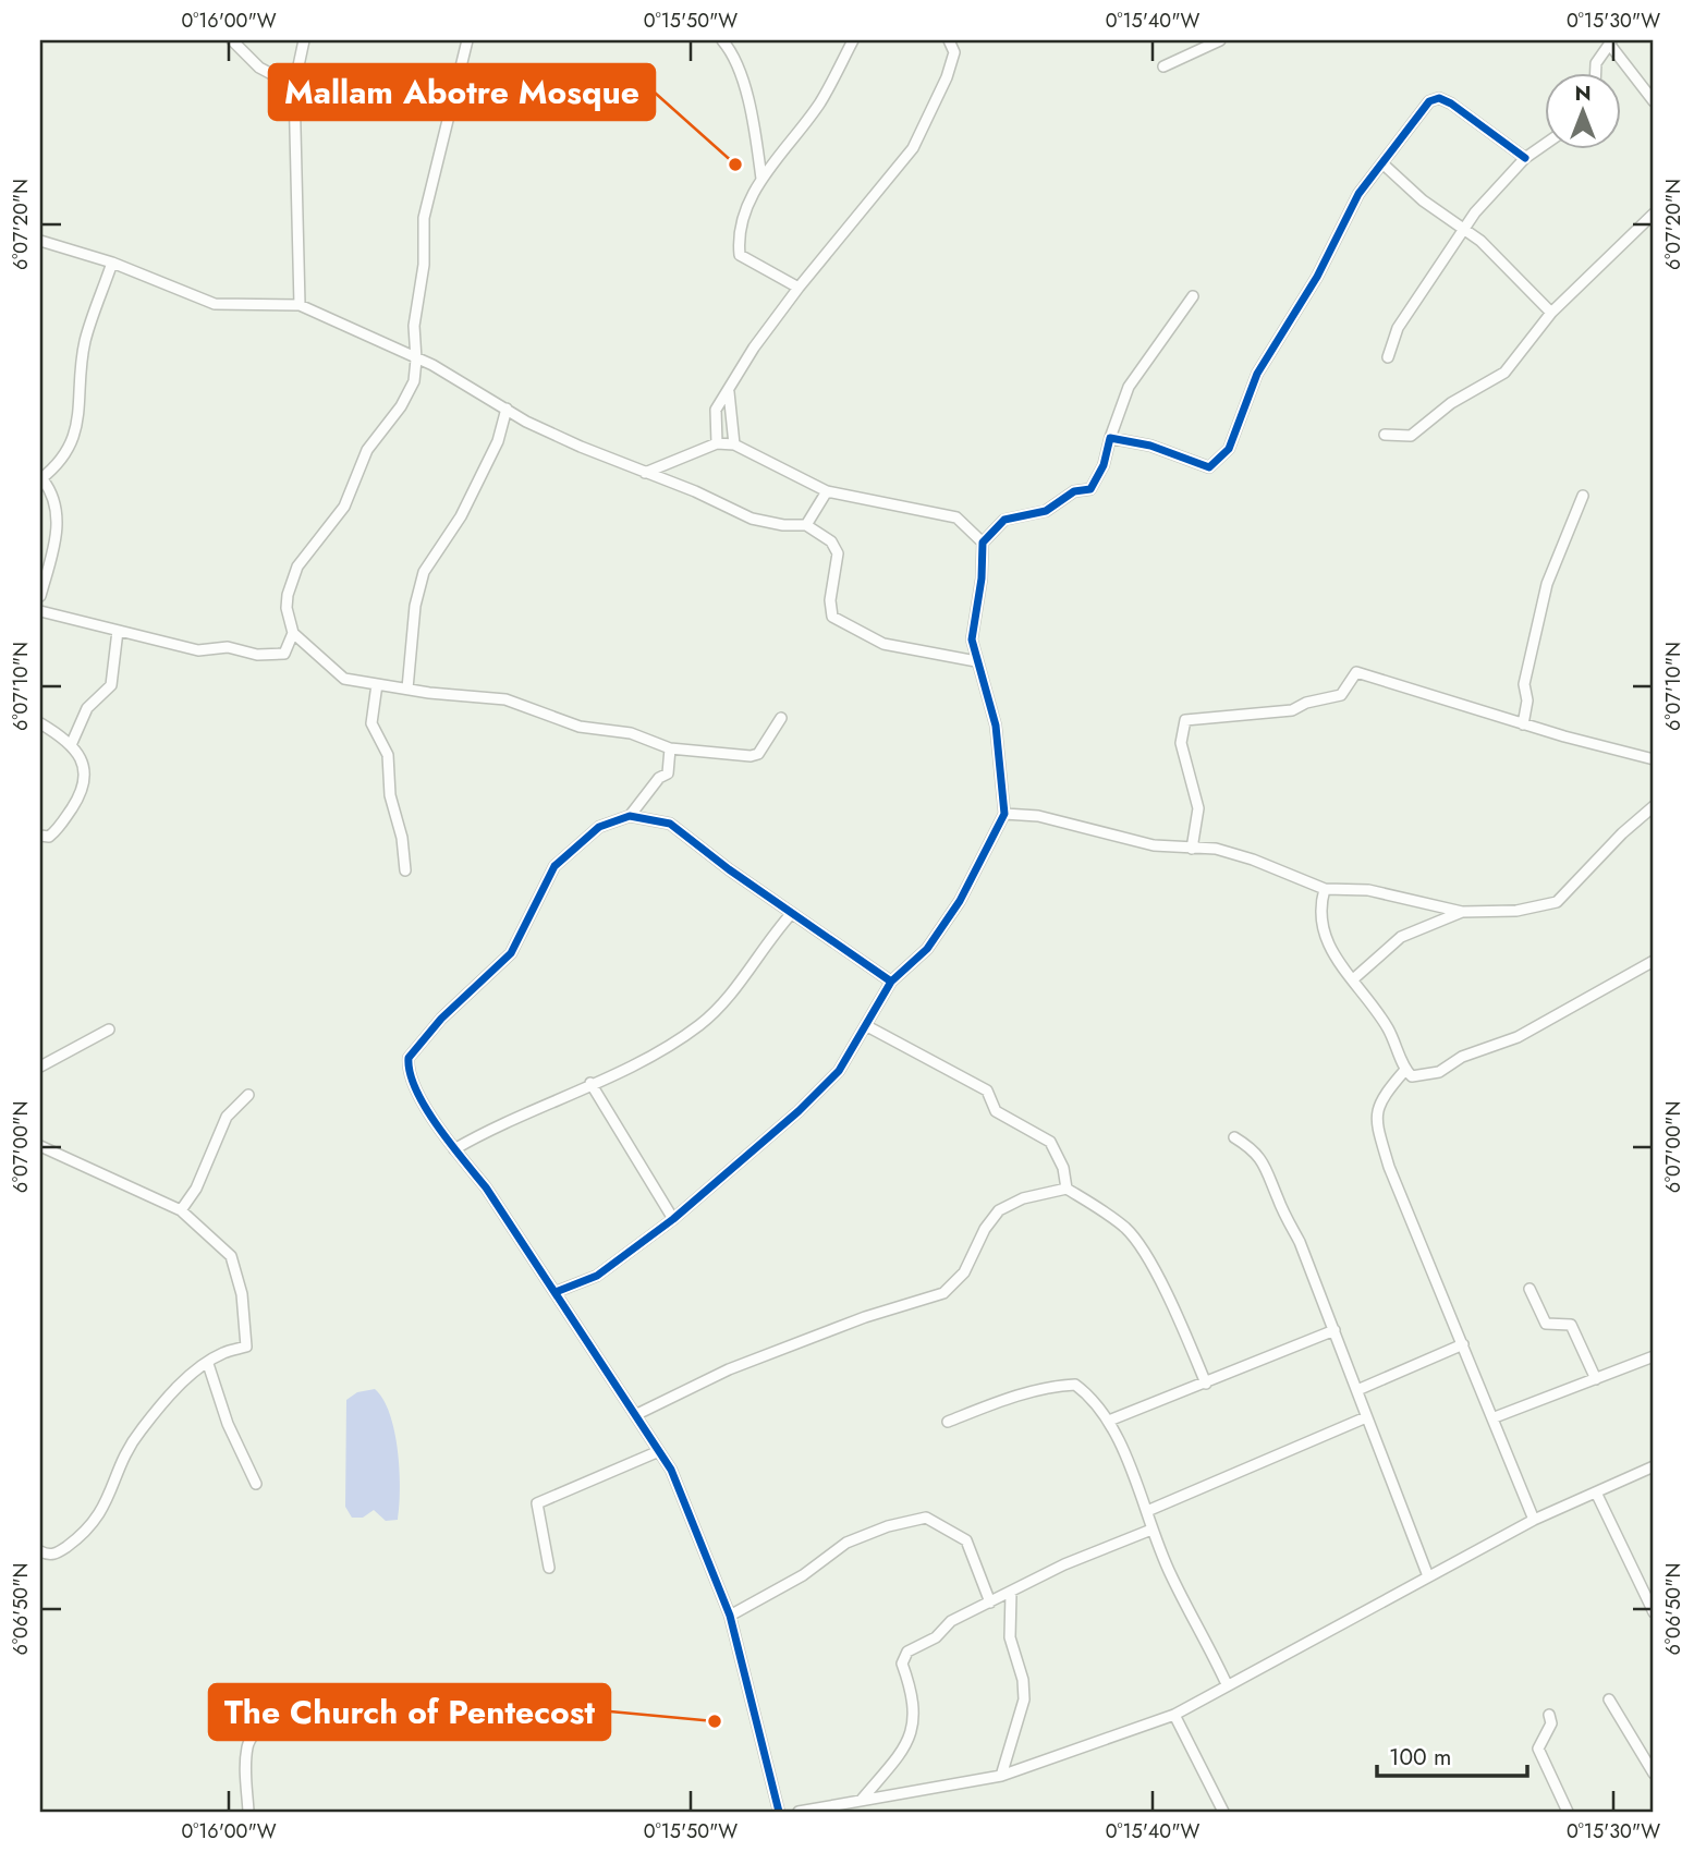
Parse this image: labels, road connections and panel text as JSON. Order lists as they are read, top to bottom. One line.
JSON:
{"places":["Mallam Abotre Mosque","The Church of Pentecost"],"scale_bar":"100 m","north":"top","coordinates":["0°16'00\"W","0°15'50\"W","0°15'40\"W","0°15'30\"W","6°07'20\"N","6°07'10\"N","6°07'00\"N","6°06'50\"N"]}
